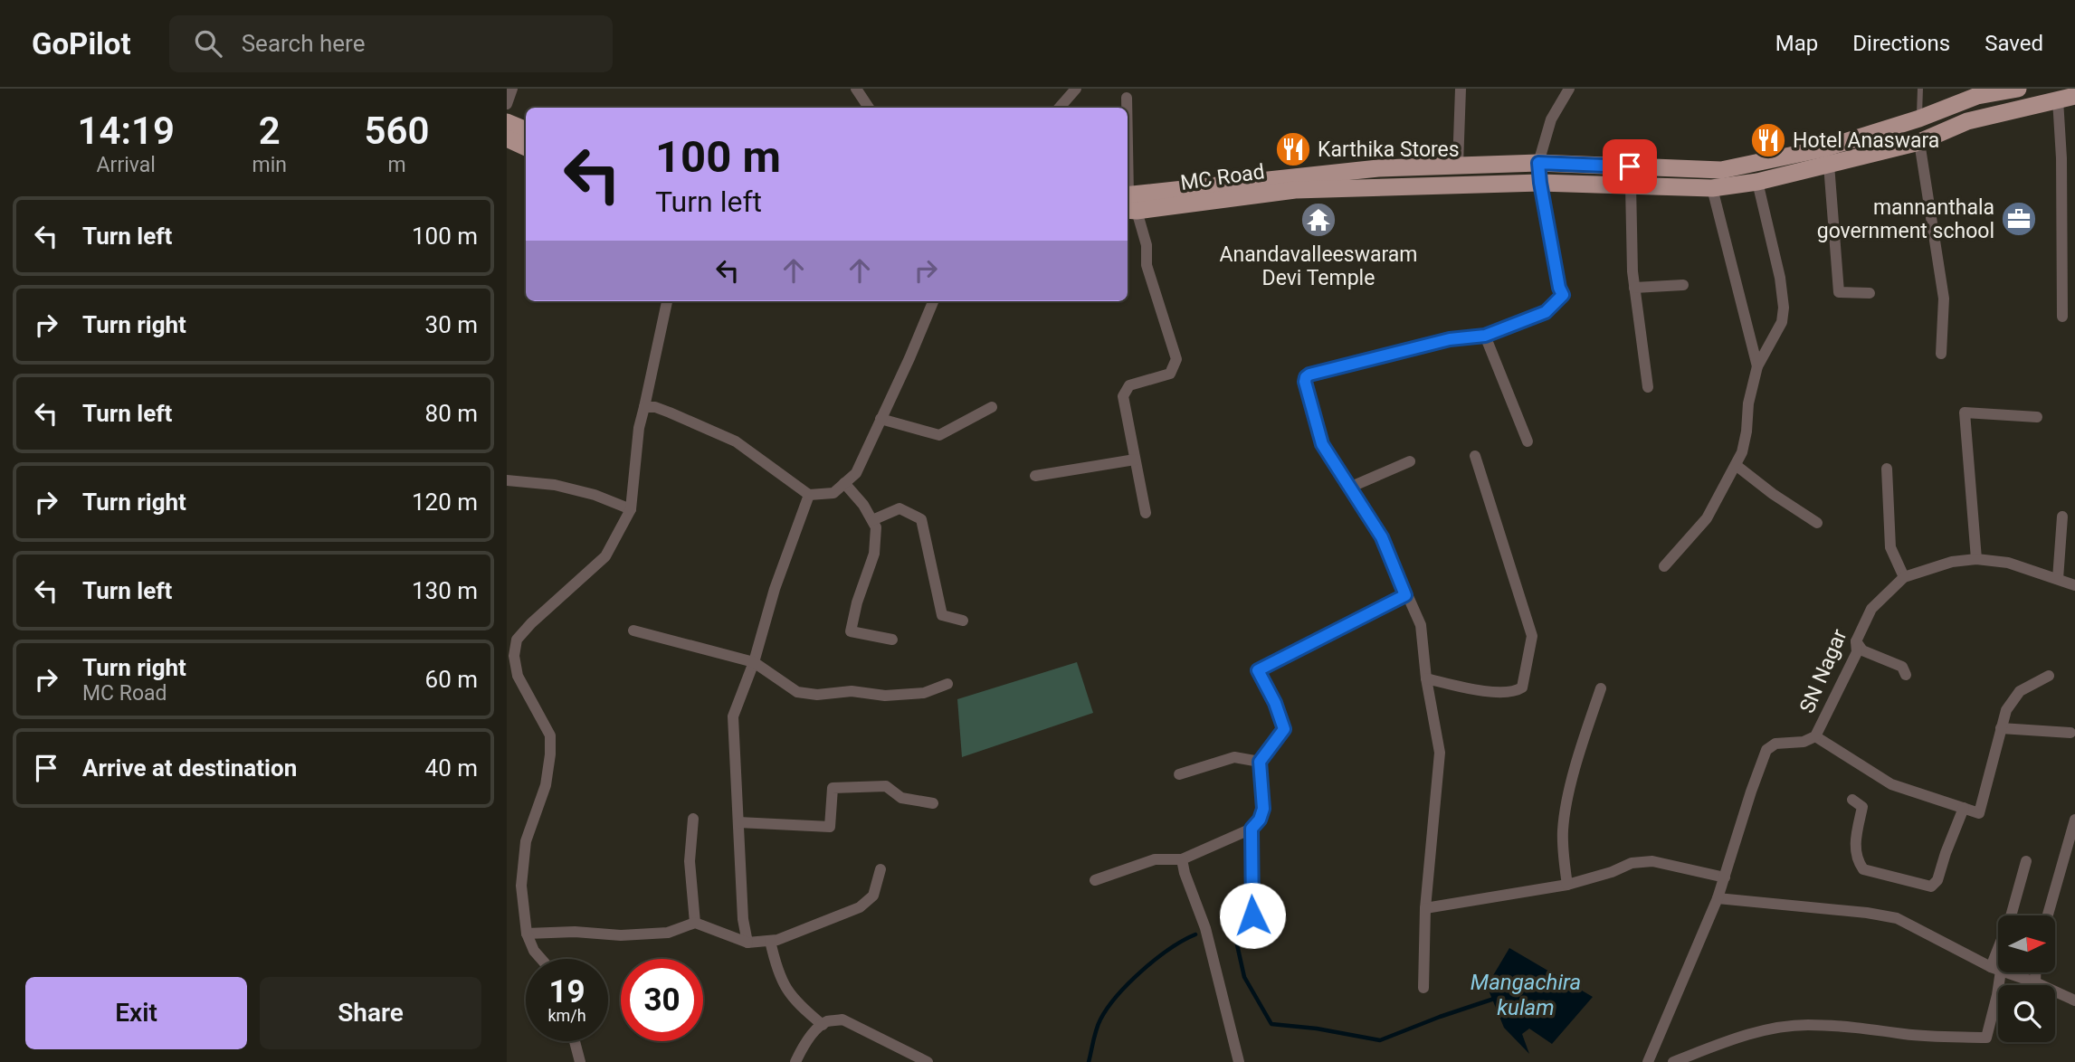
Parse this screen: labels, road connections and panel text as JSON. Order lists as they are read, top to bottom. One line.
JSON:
{"streets":{"main road":["MC Road"],"street":["SN Nagar"]},"water":["Mangachira kulam"],"places":{"restaurant":["Hotel Anaswara","Karthika Stores"],"office":["mannanthala government school"],"temple":["Anandavalleeswaram Devi Temple"]},"north":"right","page":{"header":"GoPilot","search":"Search here","nav":["Map","Directions","Saved"],"eta":["14:19","Arrival","2","min","560","m"],"turn":["100 m","Turn left"],"list":[{"name":"Turn left","value":"100 m"},{"name":"Turn right","value":"30 m"},{"name":"Turn left","value":"80 m"},{"name":"Turn right","value":"120 m"},{"name":"Turn left","value":"130 m"},{"name":"Turn right","note":"MC Road","value":"60 m"},{"name":"Arrive at destination","value":"40 m"}],"speed":"19 km/h","limit":"30","buttons":["Exit","Share"]}}
